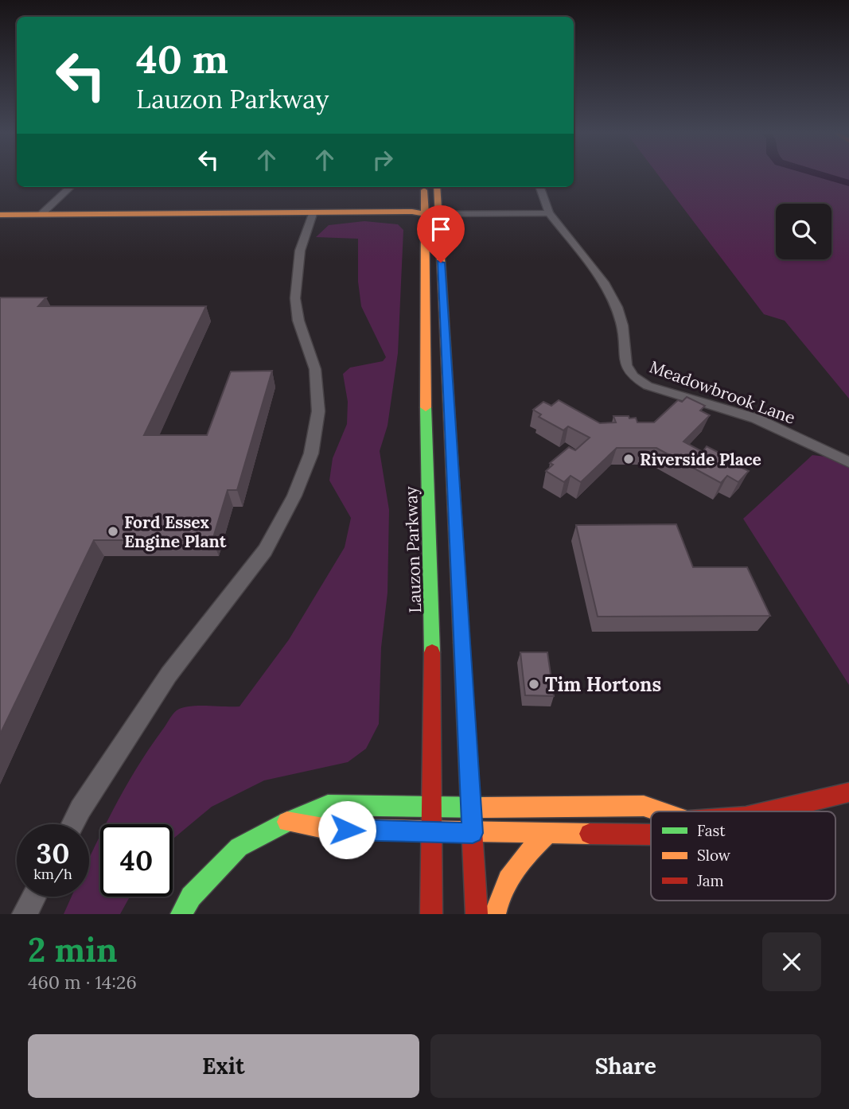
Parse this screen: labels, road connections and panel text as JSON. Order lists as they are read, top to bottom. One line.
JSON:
{"streets":{"main road":["Lauzon Parkway"],"street":["Meadowbrook Lane"]},"places":["Riverside Place","Ford Essex Engine Plant","Tim Hortons"],"legend":["Fast","Slow","Jam"],"page":{"turn":["40 m","Lauzon Parkway"],"speed":"30 km/h","limit":"40","heading":["2 min","460 m · 14:26"],"buttons":["Exit","Share"]}}
